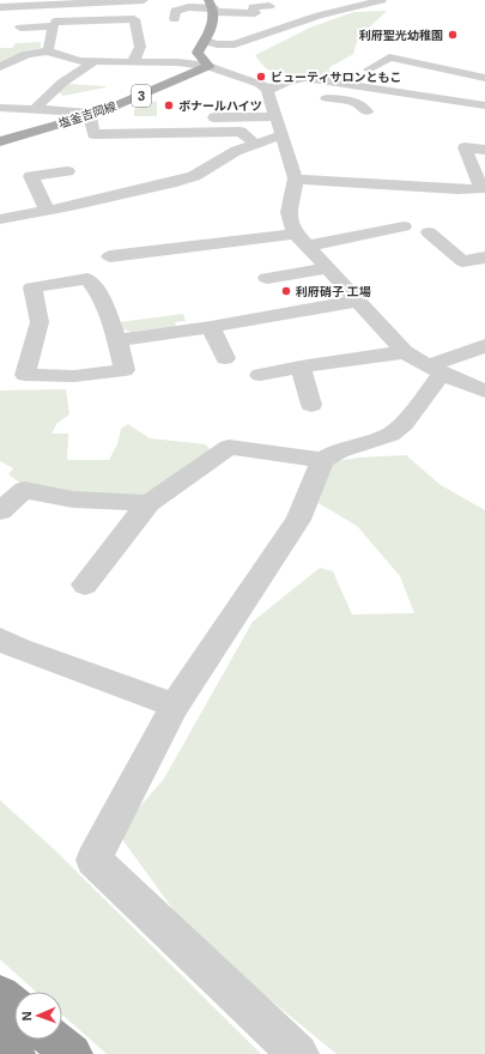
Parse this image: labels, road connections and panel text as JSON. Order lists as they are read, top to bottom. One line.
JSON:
{"streets":{"main road":["3","塩釜吉岡線"]},"places":["利府聖光幼稚園","ビューティサロンともこ","ボナールハイツ","利府硝子 工場"],"north":"left"}
